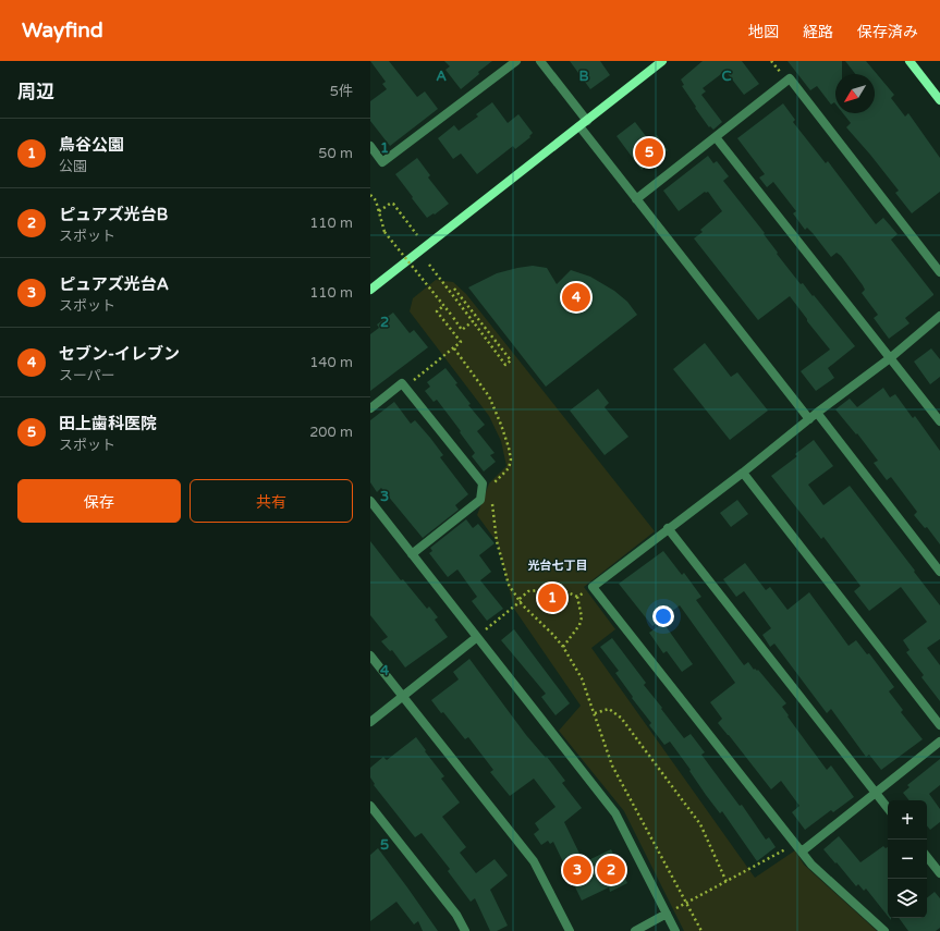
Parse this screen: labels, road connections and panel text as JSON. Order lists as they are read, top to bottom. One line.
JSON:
{"districts":["光台七丁目"],"north":"bottom left","page":{"header":"Wayfind","nav":["地図","経路","保存済み"],"heading":["周辺","5件"],"list":[{"mark":"1","name":"鳥谷公園","note":"公園","value":"50 m"},{"mark":"2","name":"ピュアズ光台B","note":"スポット","value":"110 m"},{"mark":"3","name":"ピュアズ光台A","note":"スポット","value":"110 m"},{"mark":"4","name":"セブン-イレブン","note":"スーパー","value":"140 m"},{"mark":"5","name":"田上歯科医院","note":"スポット","value":"200 m"}],"pins":["5","4","1","2","3"],"buttons":["保存","共有"],"map_buttons":["+","−"]},"grid":{"columns":["A","B","C"],"rows":["1","2","3","4","5"]}}
